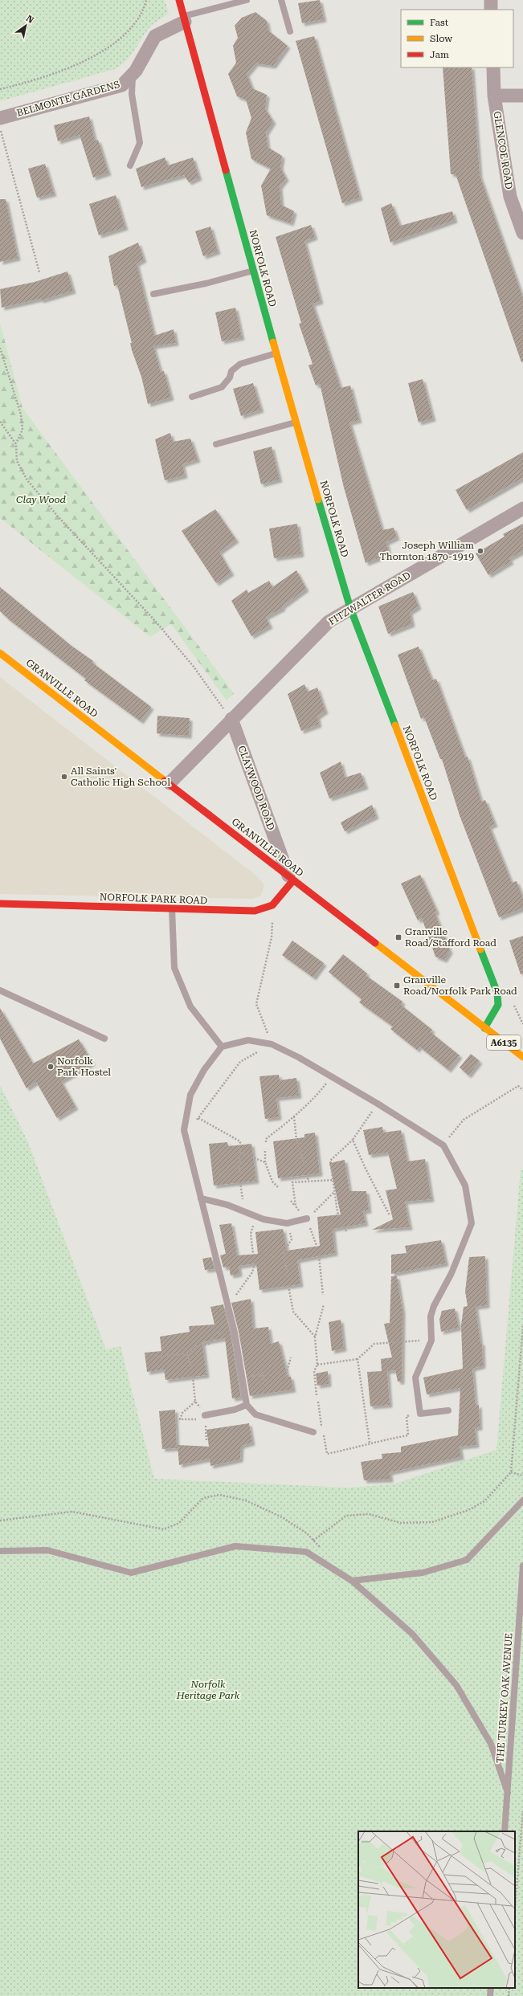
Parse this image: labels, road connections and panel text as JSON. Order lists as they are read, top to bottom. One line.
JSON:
{"streets":{"street":["BELMONTE GARDENS","GLENCOE ROAD","NORFOLK ROAD","FITZWALTER ROAD","GRANVILLE ROAD","CLAYWOOD ROAD","NORFOLK PARK ROAD","A6135"],"lane":["THE TURKEY OAK AVENUE"]},"crossings":[["BELMONTE GARDENS","NORFOLK ROAD"],["NORFOLK ROAD","FITZWALTER ROAD"],["NORFOLK ROAD","GRANVILLE ROAD"],["FITZWALTER ROAD","GRANVILLE ROAD"],["FITZWALTER ROAD","CLAYWOOD ROAD"],["GRANVILLE ROAD","CLAYWOOD ROAD"]],"parks":["Clay Wood","Norfolk Heritage Park"],"places":{"other":["Joseph William Thornton 1870-1919","All Saints' Catholic High School","Norfolk Park Hostel"],"transit":["Granville Road/Stafford Road","Granville Road/Norfolk Park Road"]},"legend":["Fast","Slow","Jam"],"north":"top right"}
